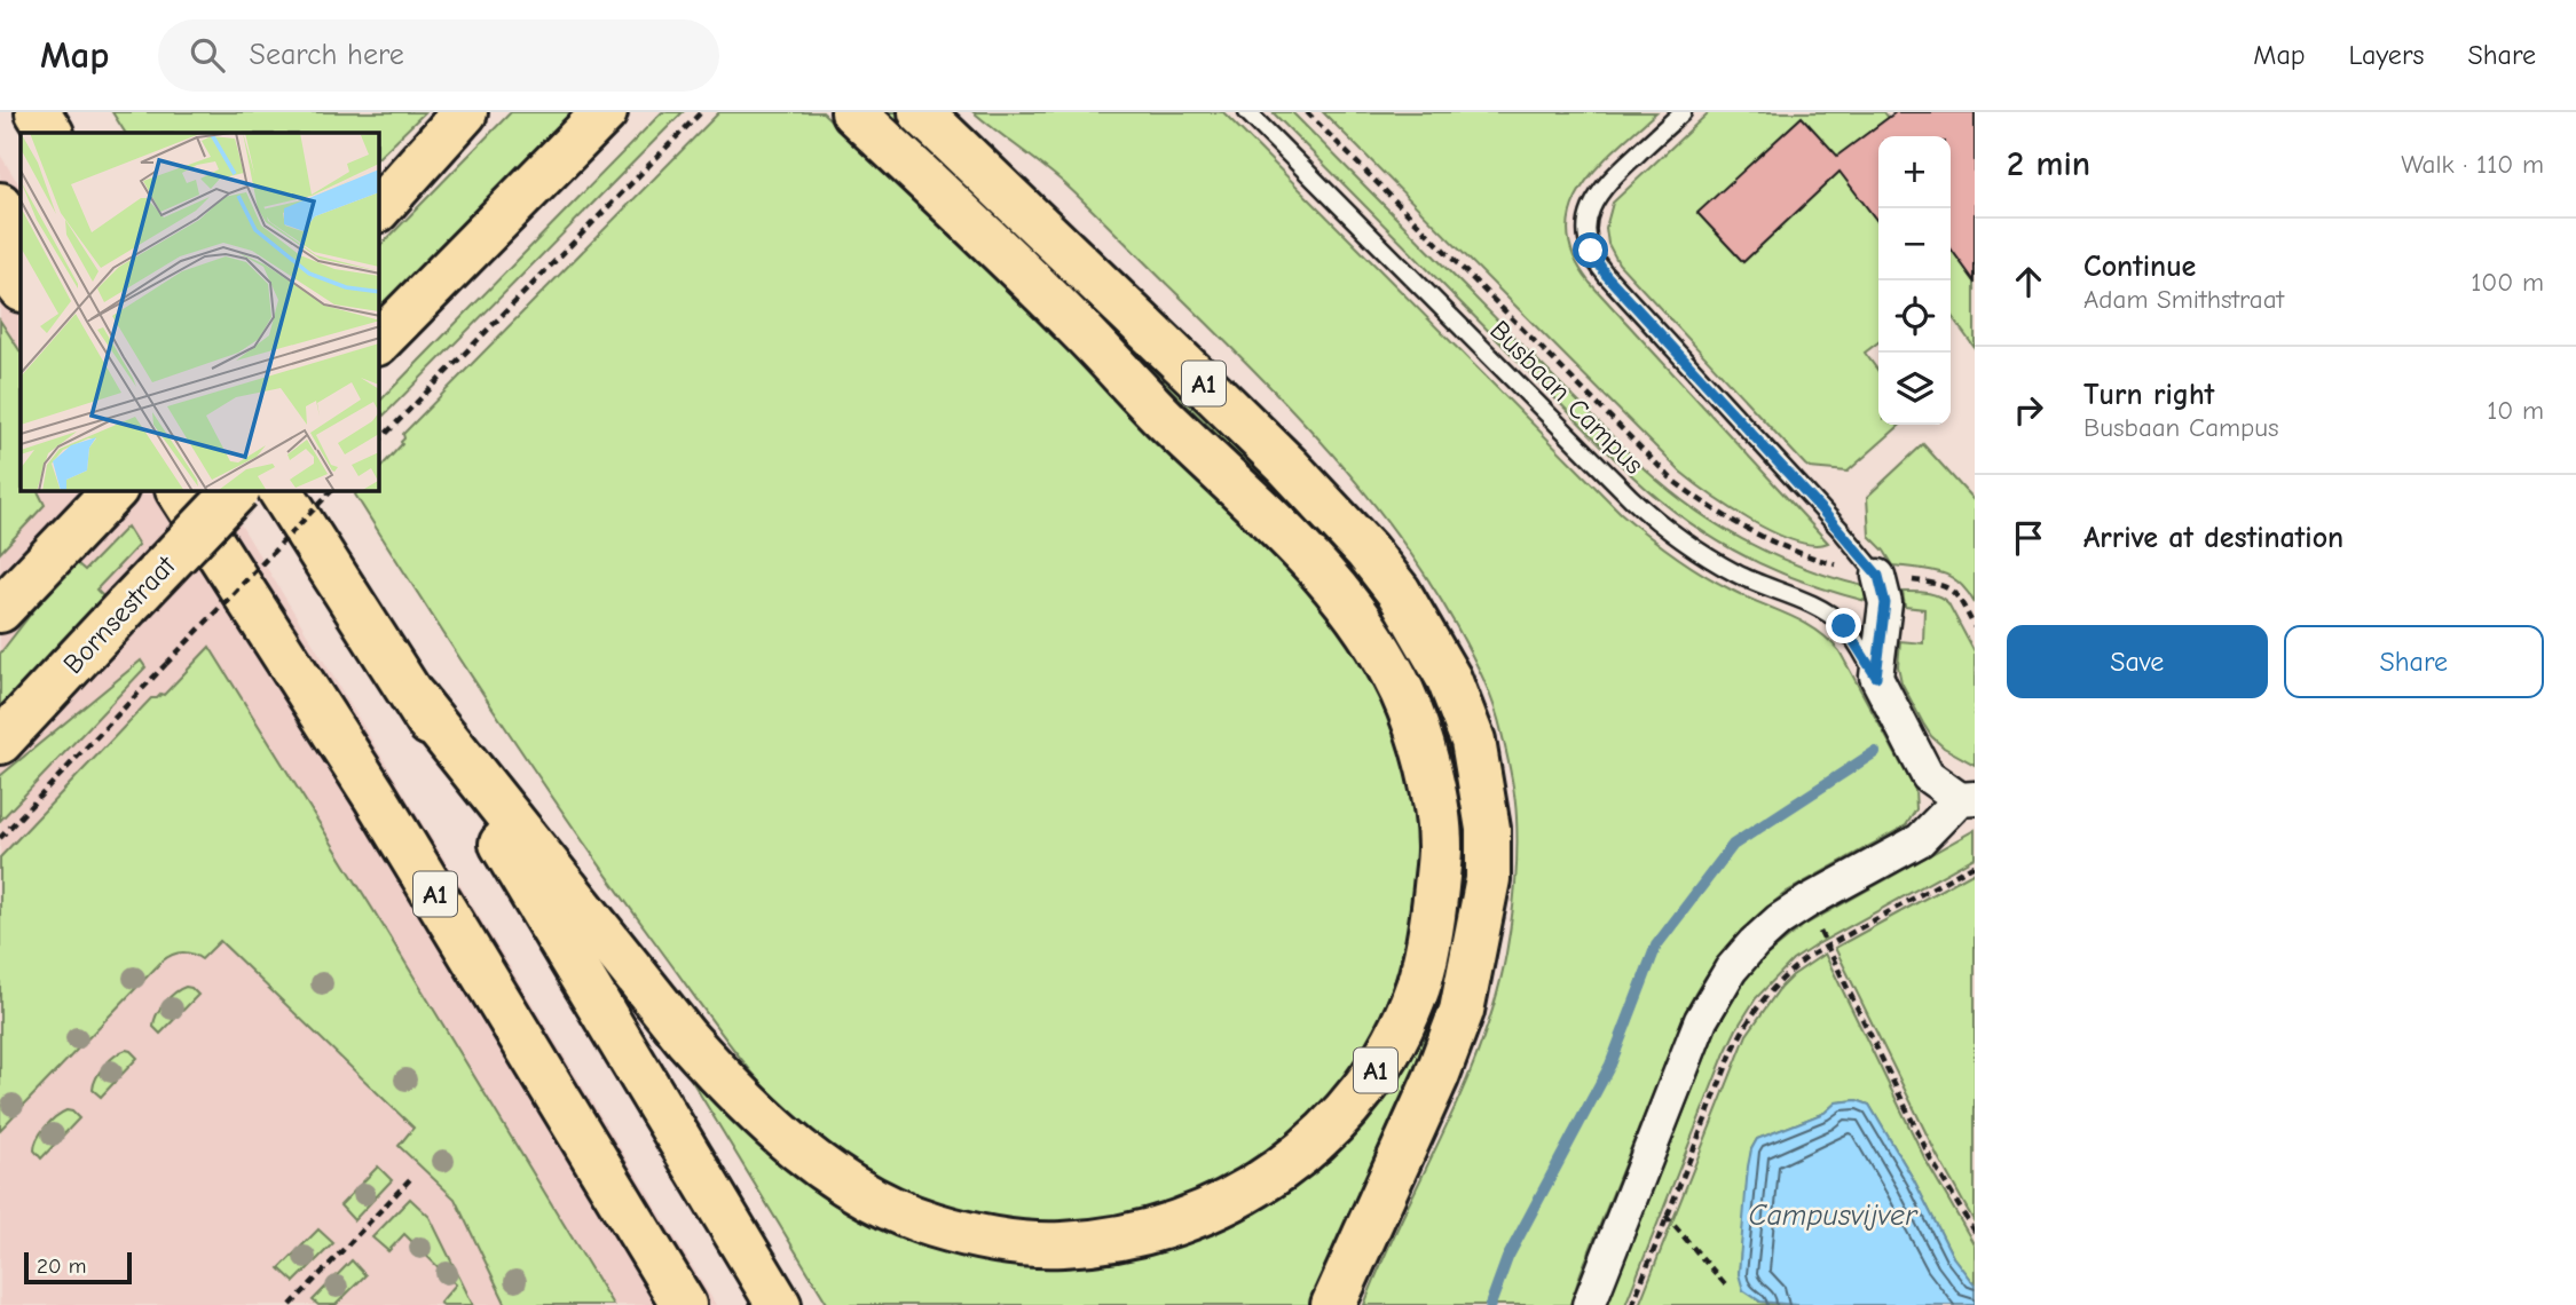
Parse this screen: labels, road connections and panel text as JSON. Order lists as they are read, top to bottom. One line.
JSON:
{"streets":{"main road":["A1","Bornsestraat"],"lane":["Busbaan Campus"]},"water":["Campusvijver"],"scale_bar":"20 m","page":{"header":"Map","search":"Search here","nav":["Map","Layers","Share"],"heading":["2 min","Walk · 110 m"],"map_buttons":["+","−"],"list":[["Continue","Adam Smithstraat","100 m"],["Turn right","Busbaan Campus","10 m"],"Arrive at destination"],"buttons":["Save","Share"],"scale":"20 m"}}
